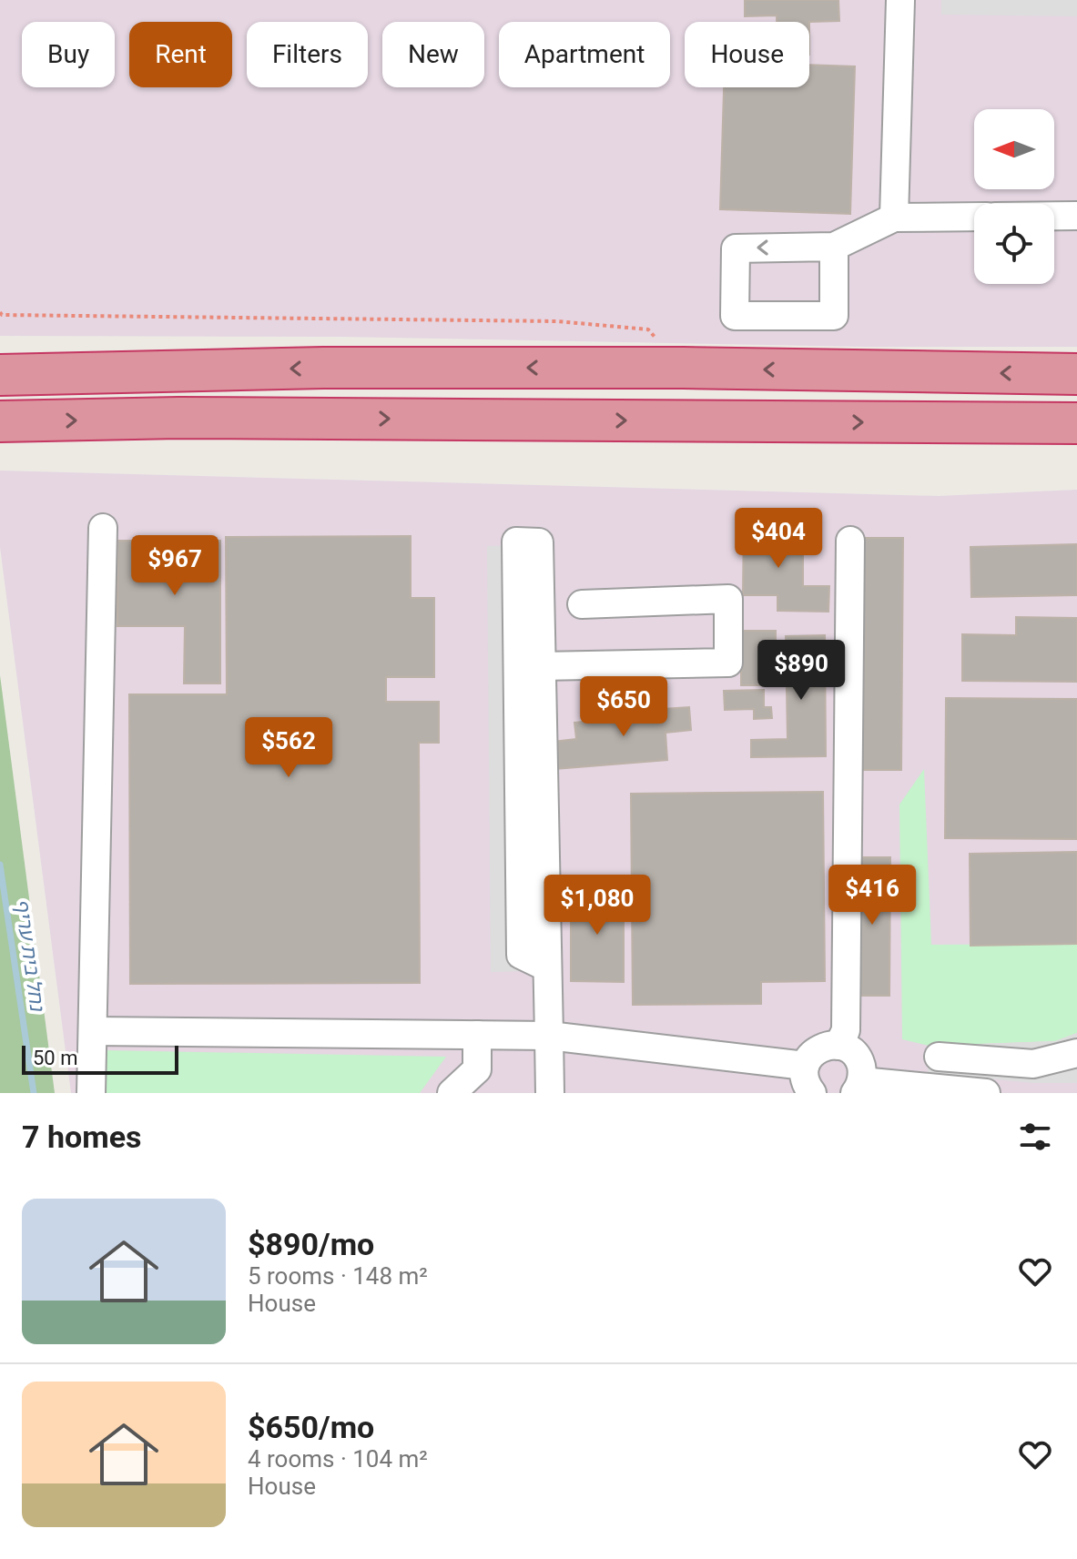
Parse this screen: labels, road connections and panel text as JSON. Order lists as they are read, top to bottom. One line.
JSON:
{"water":["נחל בית עריף"],"scale_bar":"50 m","north":"left","page":{"chip":["Buy","Rent","Filters","New","Apartment","House"],"price":["$404","$967","$890","$650","$562","$416","$1,080"],"scale":"50 m","heading":"7 homes","list":[{"name":"$890/mo","note":"5 rooms · 148 m² · House"},{"name":"$650/mo","note":"4 rooms · 104 m² · House"}]}}
